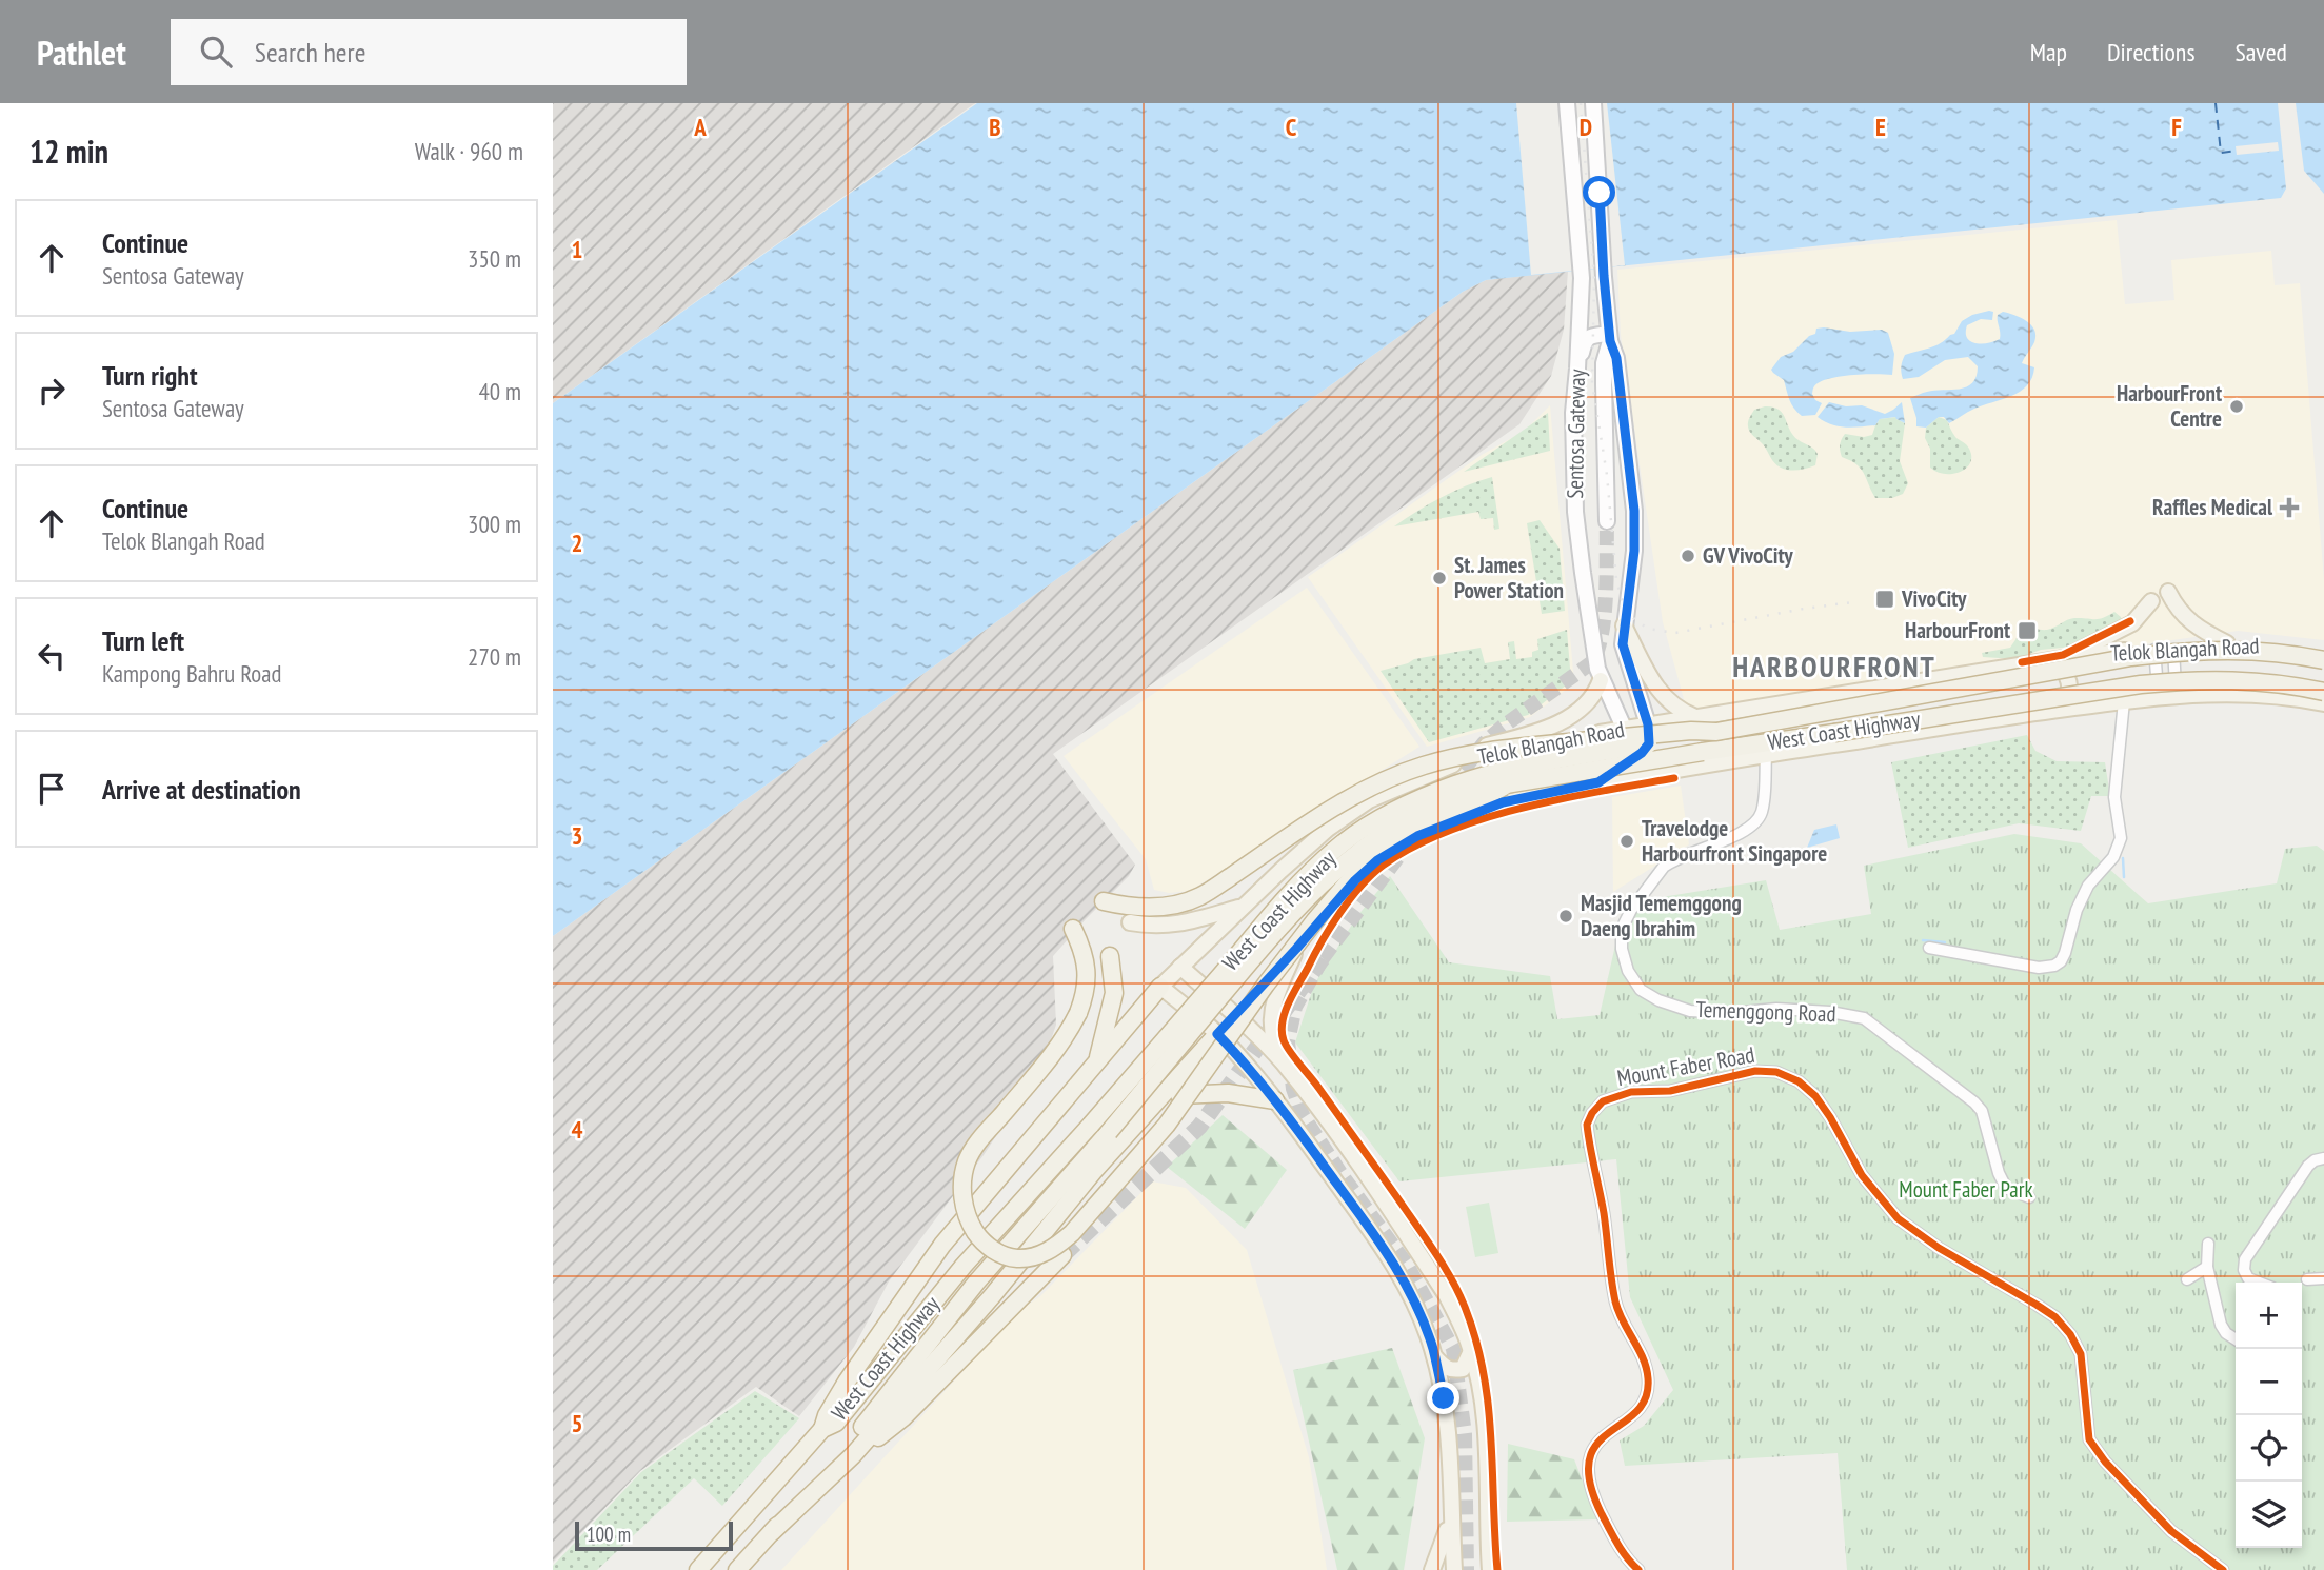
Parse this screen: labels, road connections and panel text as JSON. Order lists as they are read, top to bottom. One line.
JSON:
{"streets":{"highway":["West Coast Highway"],"main road":["Sentosa Gateway","Telok Blangah Road"],"street":["Temenggong Road","Mount Faber Road"]},"crossings":[["Sentosa Gateway","Telok Blangah Road"],["Telok Blangah Road","Temenggong Road"]],"districts":["HARBOURFRONT"],"parks":["Mount Faber Park"],"places":{"other":["HarbourFront Centre","GV VivoCity","St. James Power Station","Travelodge Harbourfront Singapore","Masjid Tememggong Daeng Ibrahim"],"health":["Raffles Medical"],"transit":["VivoCity","HarbourFront"]},"scale_bar":"100 m","page":{"header":"Pathlet","search":"Search here","nav":["Map","Directions","Saved"],"heading":["12 min","Walk · 960 m"],"list":[["Continue","Sentosa Gateway","350 m"],["Turn right","Sentosa Gateway","40 m"],["Continue","Telok Blangah Road","300 m"],["Turn left","Kampong Bahru Road","270 m"],"Arrive at destination"],"map_buttons":["+","−"],"scale":"100 m"},"grid":{"columns":["A","B","C","D","E","F"],"rows":["1","2","3","4","5"]}}
